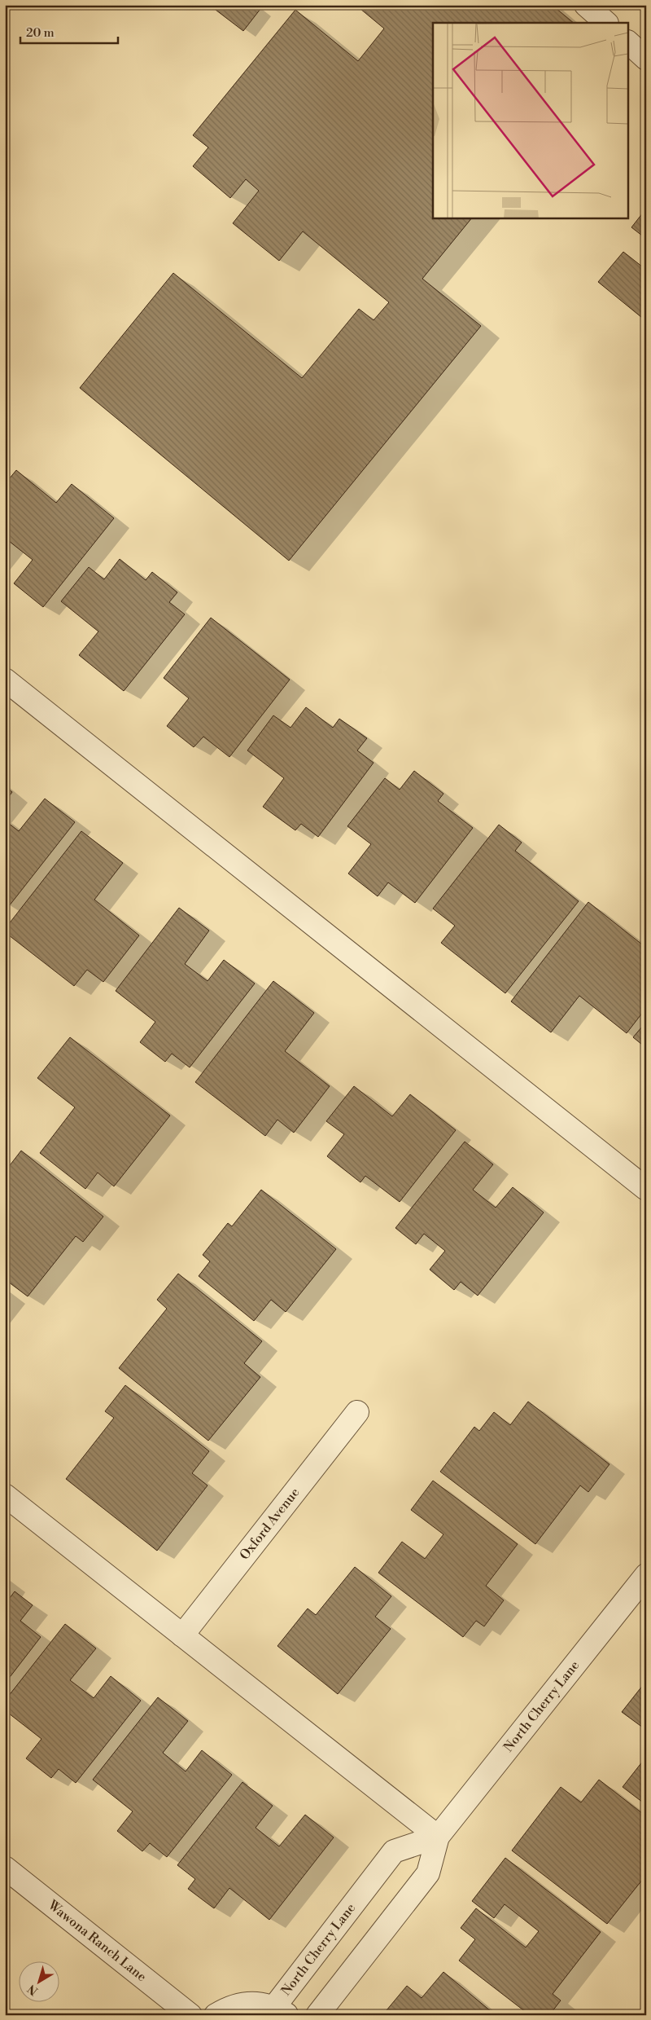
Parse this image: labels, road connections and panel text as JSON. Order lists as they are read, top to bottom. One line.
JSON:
{"streets":{"street":["Oxford Avenue","North Cherry Lane","Wawona Ranch Lane"]},"scale_bar":"20 m","north":"bottom left"}
